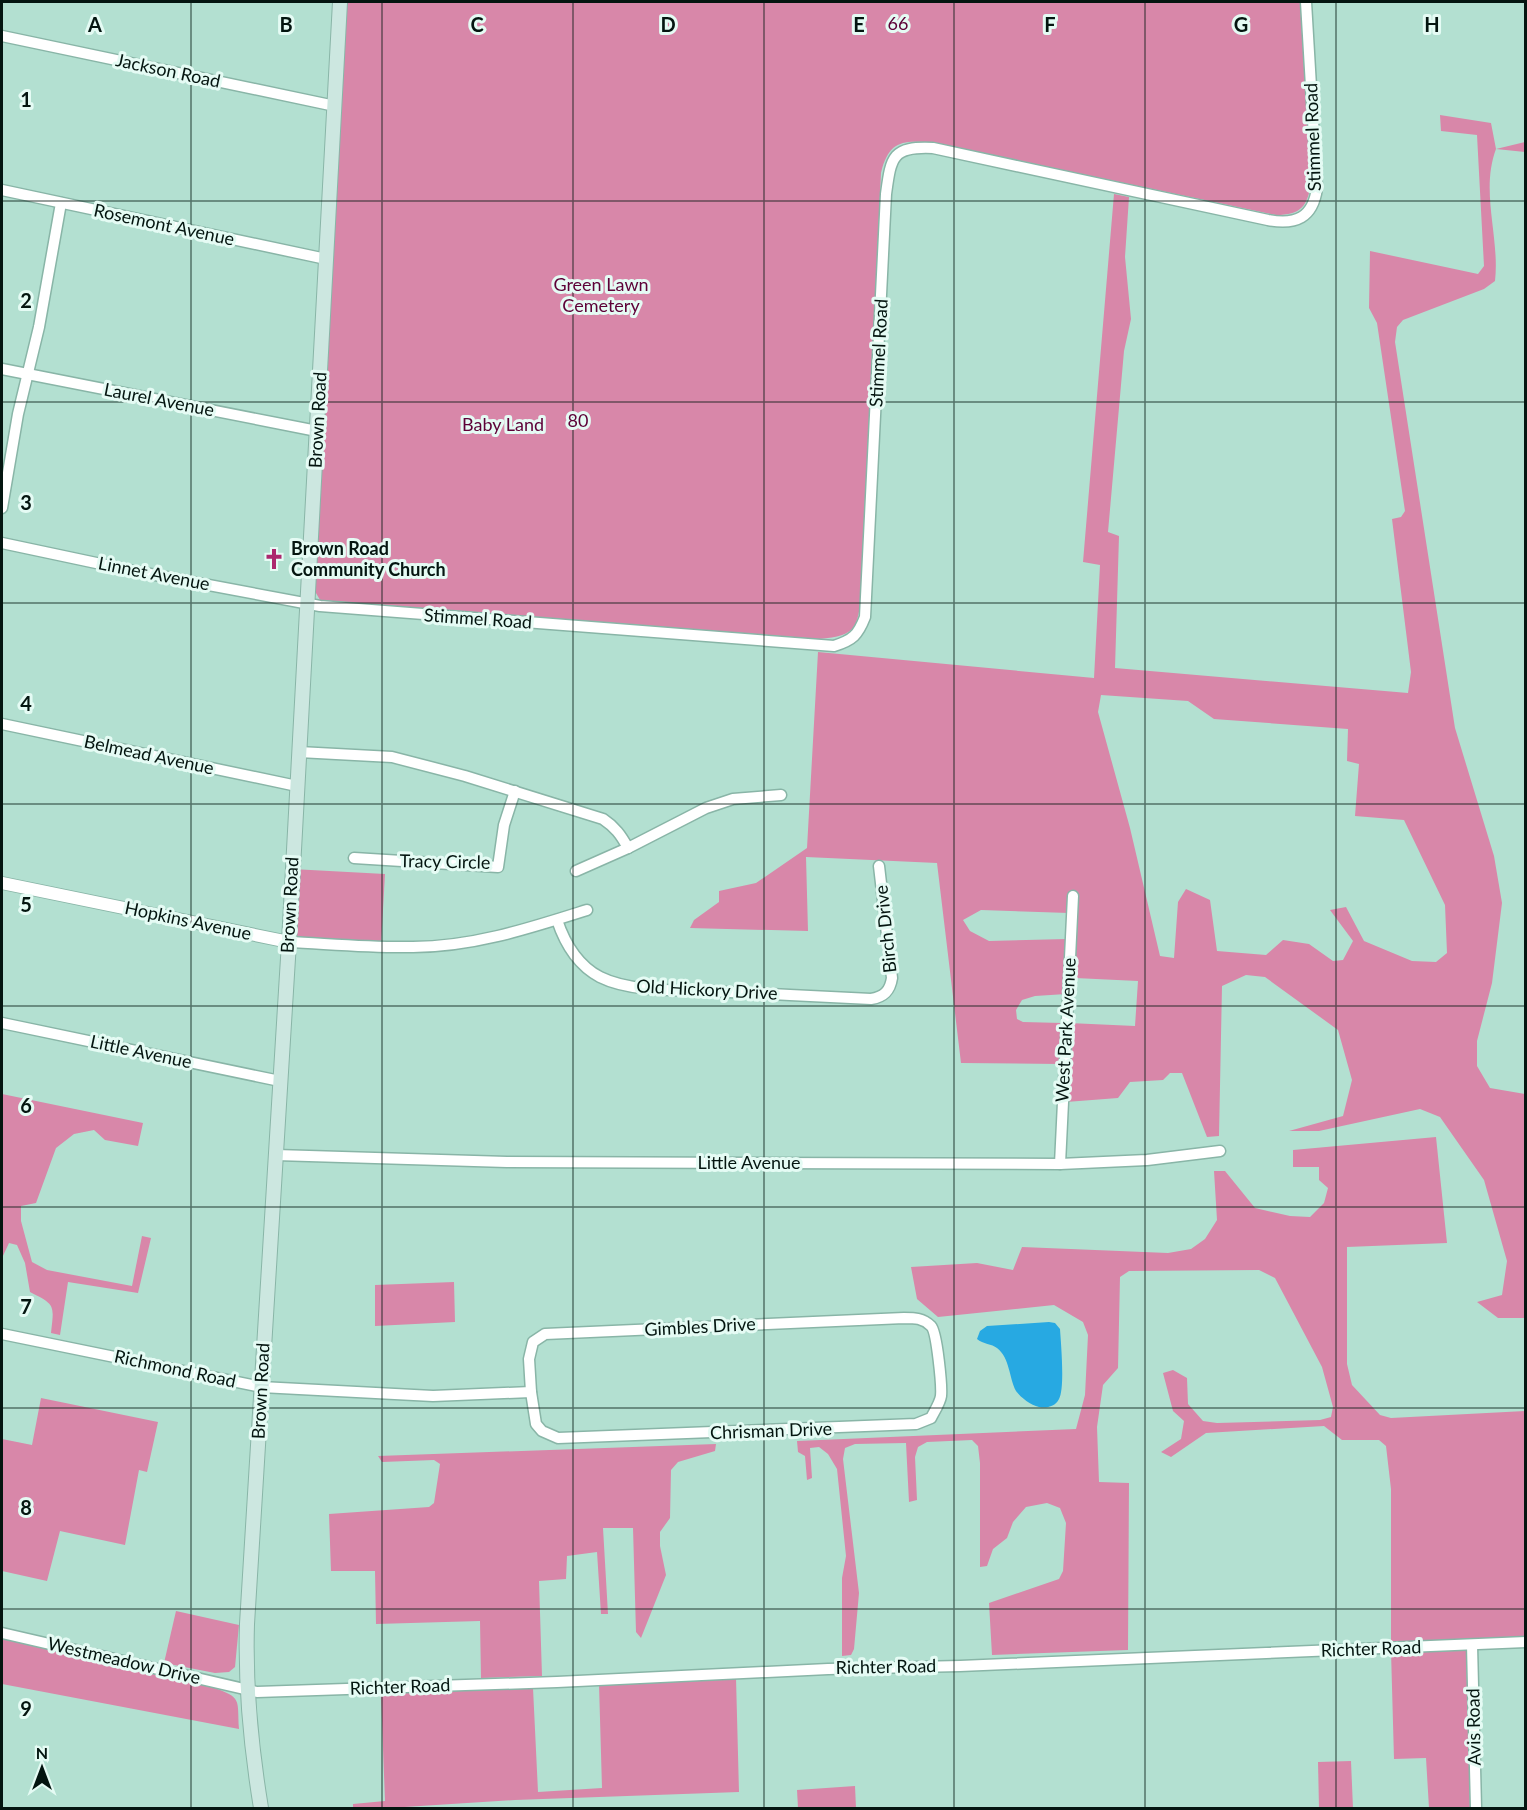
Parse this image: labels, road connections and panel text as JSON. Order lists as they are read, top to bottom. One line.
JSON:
{"streets":{"main road":["Brown Road"],"street":["Jackson Road","Stimmel Road","Rosemont Avenue","Laurel Avenue","Linnet Avenue","Belmead Avenue","Tracy Circle","Hopkins Avenue","Birch Drive","Old Hickory Drive","West Park Avenue","Little Avenue","Gimbles Drive","Richmond Road","Chrisman Drive","Richter Road","Westmeadow Drive","Avis Road"]},"crossings":[["Jackson Road","Brown Road"],["Stimmel Road","Brown Road"],["Stimmel Road","Linnet Avenue"],["Rosemont Avenue","Brown Road"],["Laurel Avenue","Brown Road"],["Brown Road","Linnet Avenue"],["Brown Road","Belmead Avenue"],["Brown Road","Hopkins Avenue"],["Brown Road","Little Avenue"],["Brown Road","Richmond Road"],["Brown Road","Richter Road"],["Brown Road","Westmeadow Drive"],["Hopkins Avenue","Old Hickory Drive"],["Birch Drive","Old Hickory Drive"],["West Park Avenue","Little Avenue"],["Gimbles Drive","Richmond Road"],["Gimbles Drive","Chrisman Drive"],["Richmond Road","Chrisman Drive"],["Richter Road","Westmeadow Drive"],["Richter Road","Avis Road"]],"parks":["66","Green Lawn Cemetery","80","Baby Land"],"places":{"church":["Brown Road Community Church"]},"north":"top","grid":{"columns":["A","B","C","D","E","F","G","H"],"rows":["1","2","3","4","5","6","7","8","9"]}}
